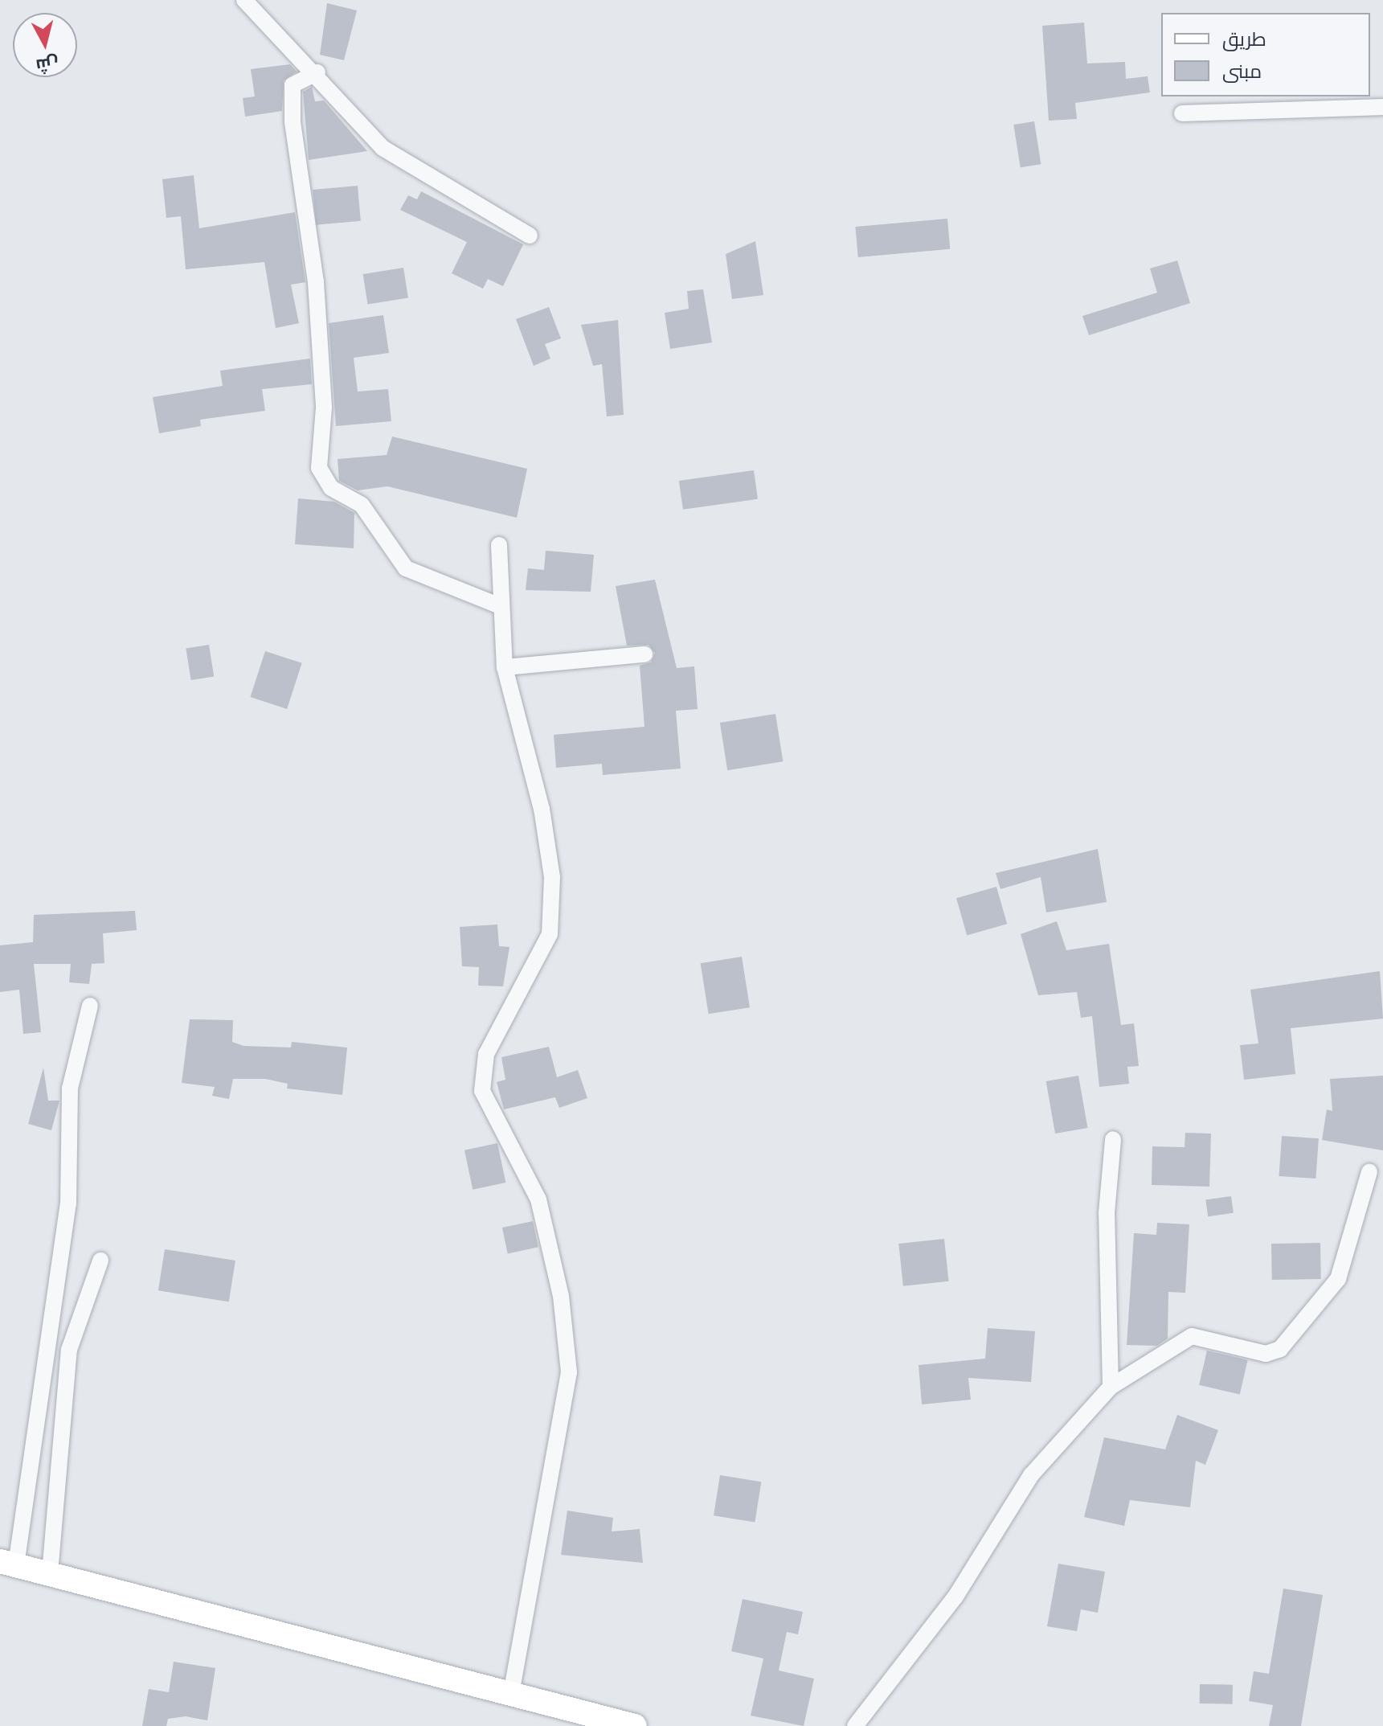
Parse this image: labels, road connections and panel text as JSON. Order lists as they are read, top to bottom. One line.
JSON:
{"legend":["طريق","مبنى"],"north":"bottom"}
